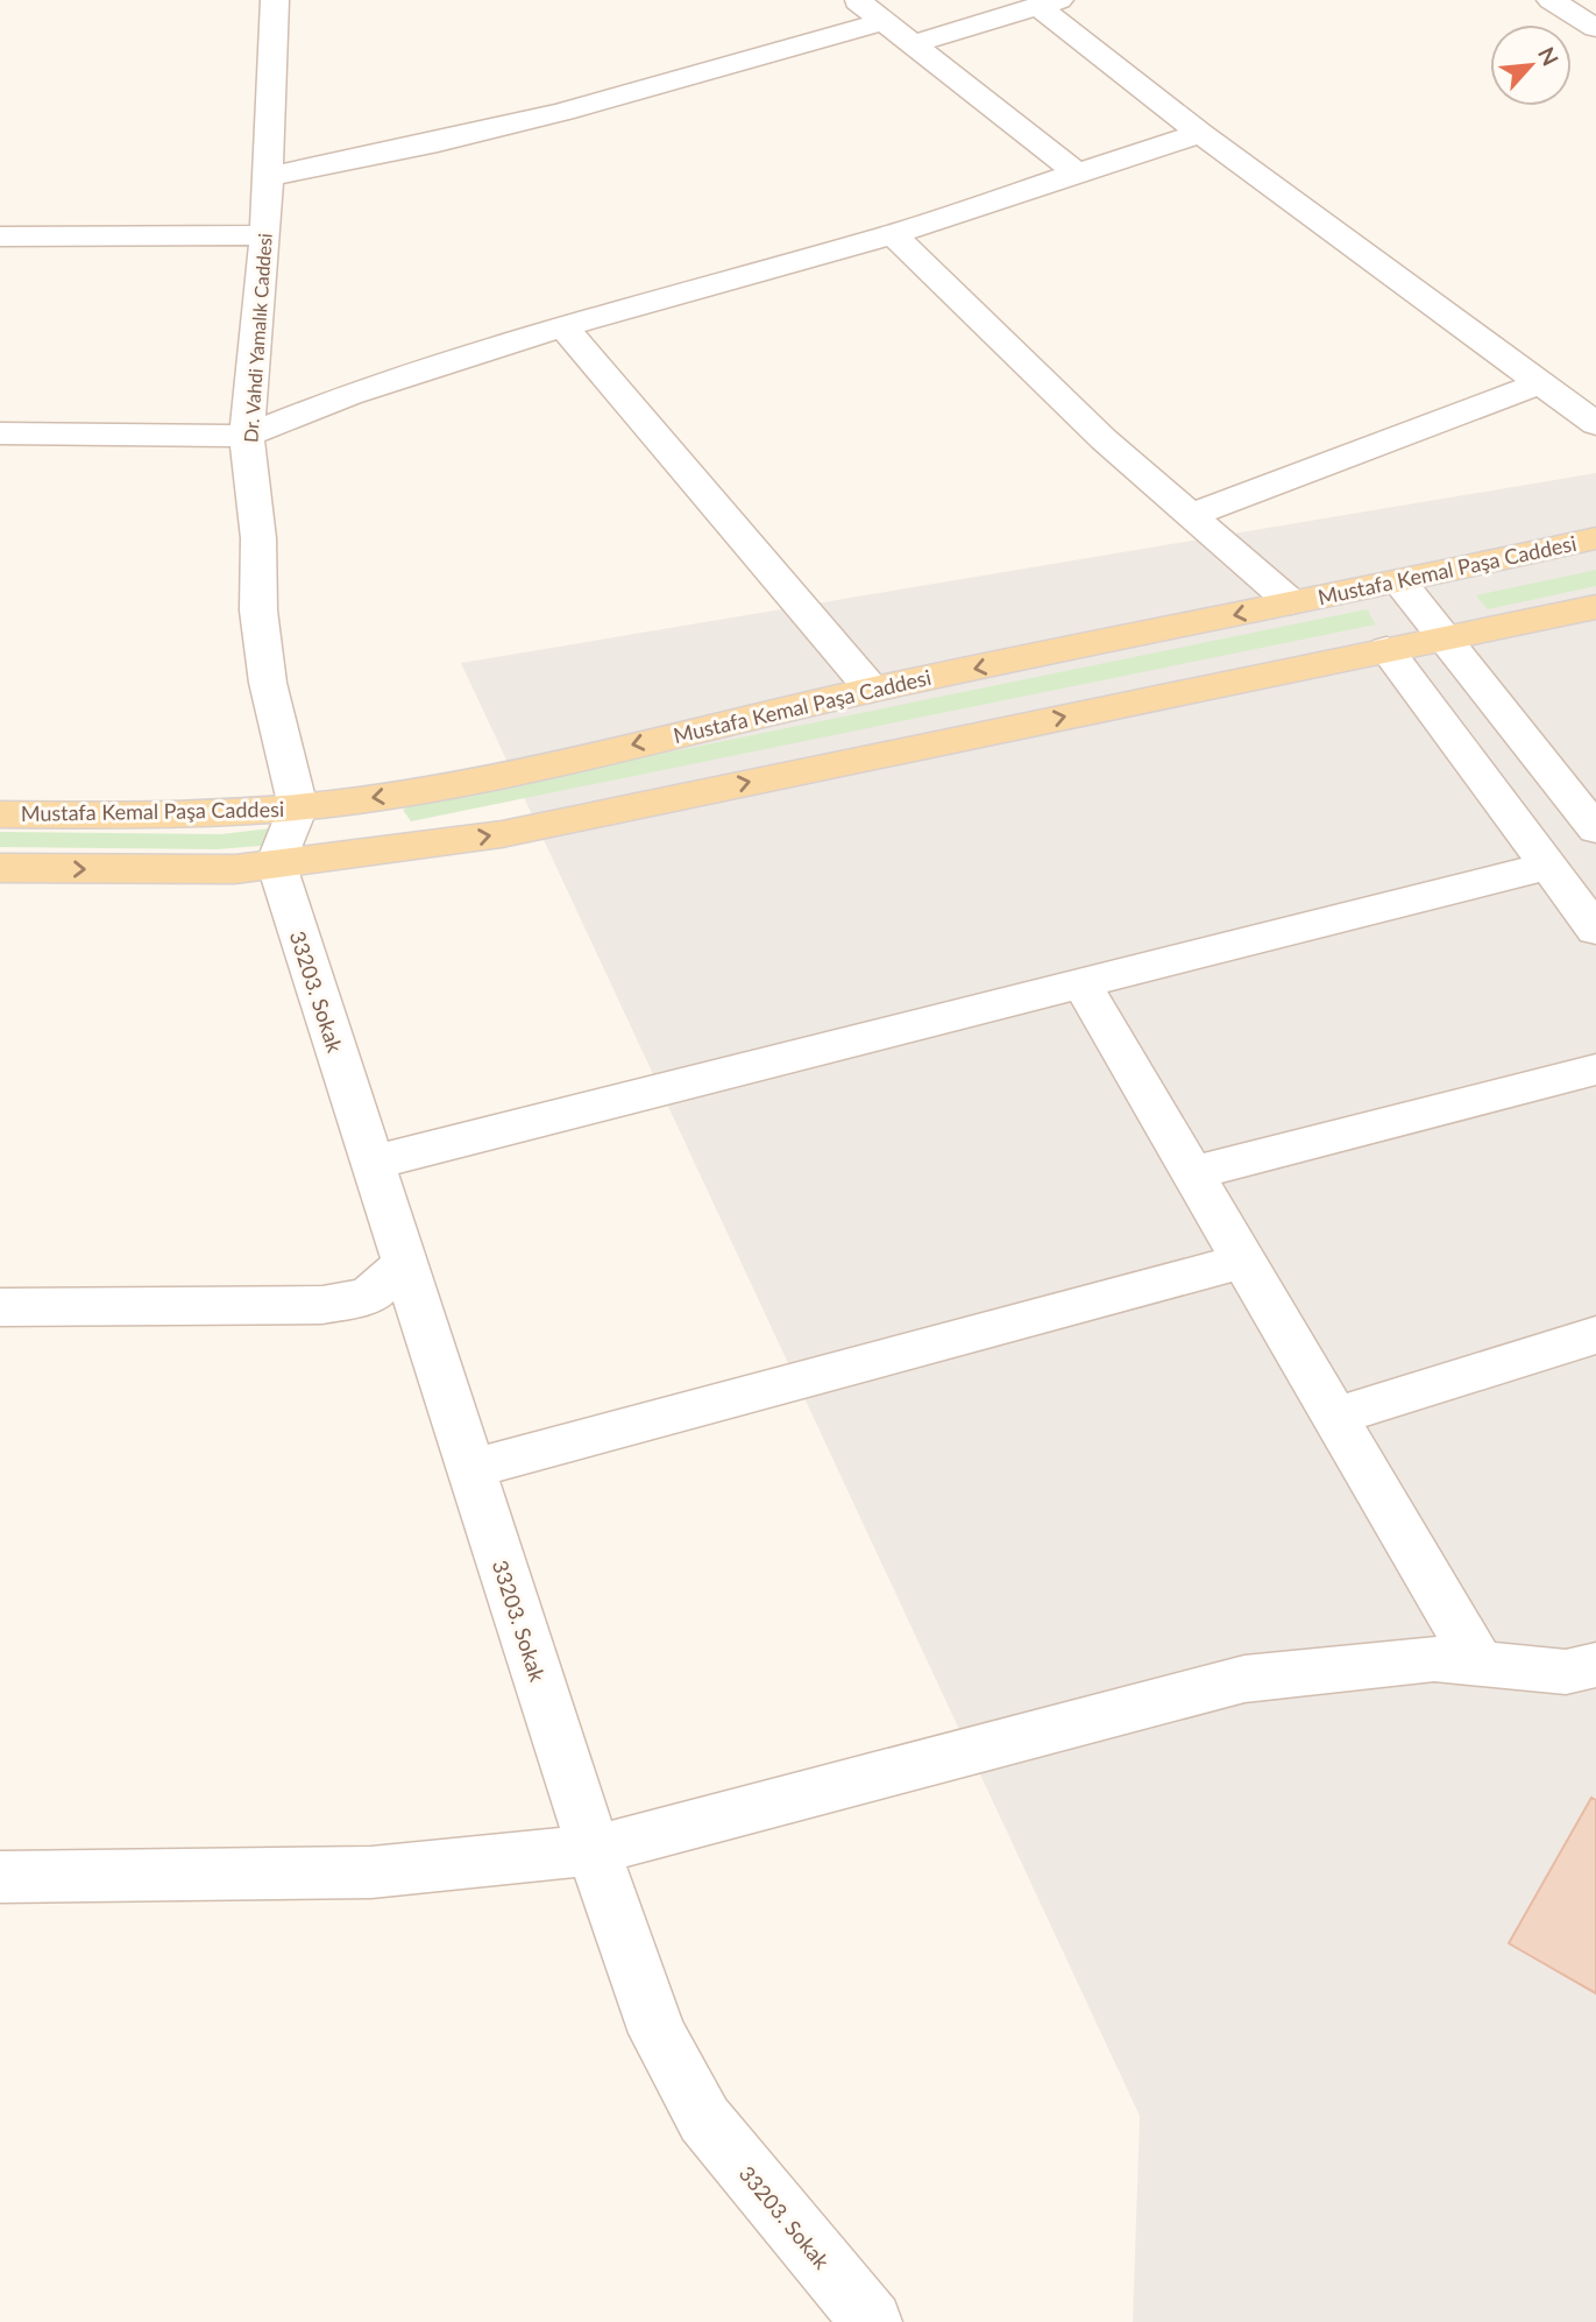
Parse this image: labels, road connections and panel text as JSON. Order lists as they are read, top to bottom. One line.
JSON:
{"streets":{"main road":["Mustafa Kemal Paşa Caddesi"],"street":["Dr. Vahdi Yamalık Caddesi","33203. Sokak"]},"crossings":[["Dr. Vahdi Yamalık Caddesi","Mustafa Kemal Paşa Caddesi"]],"north":"top right"}
